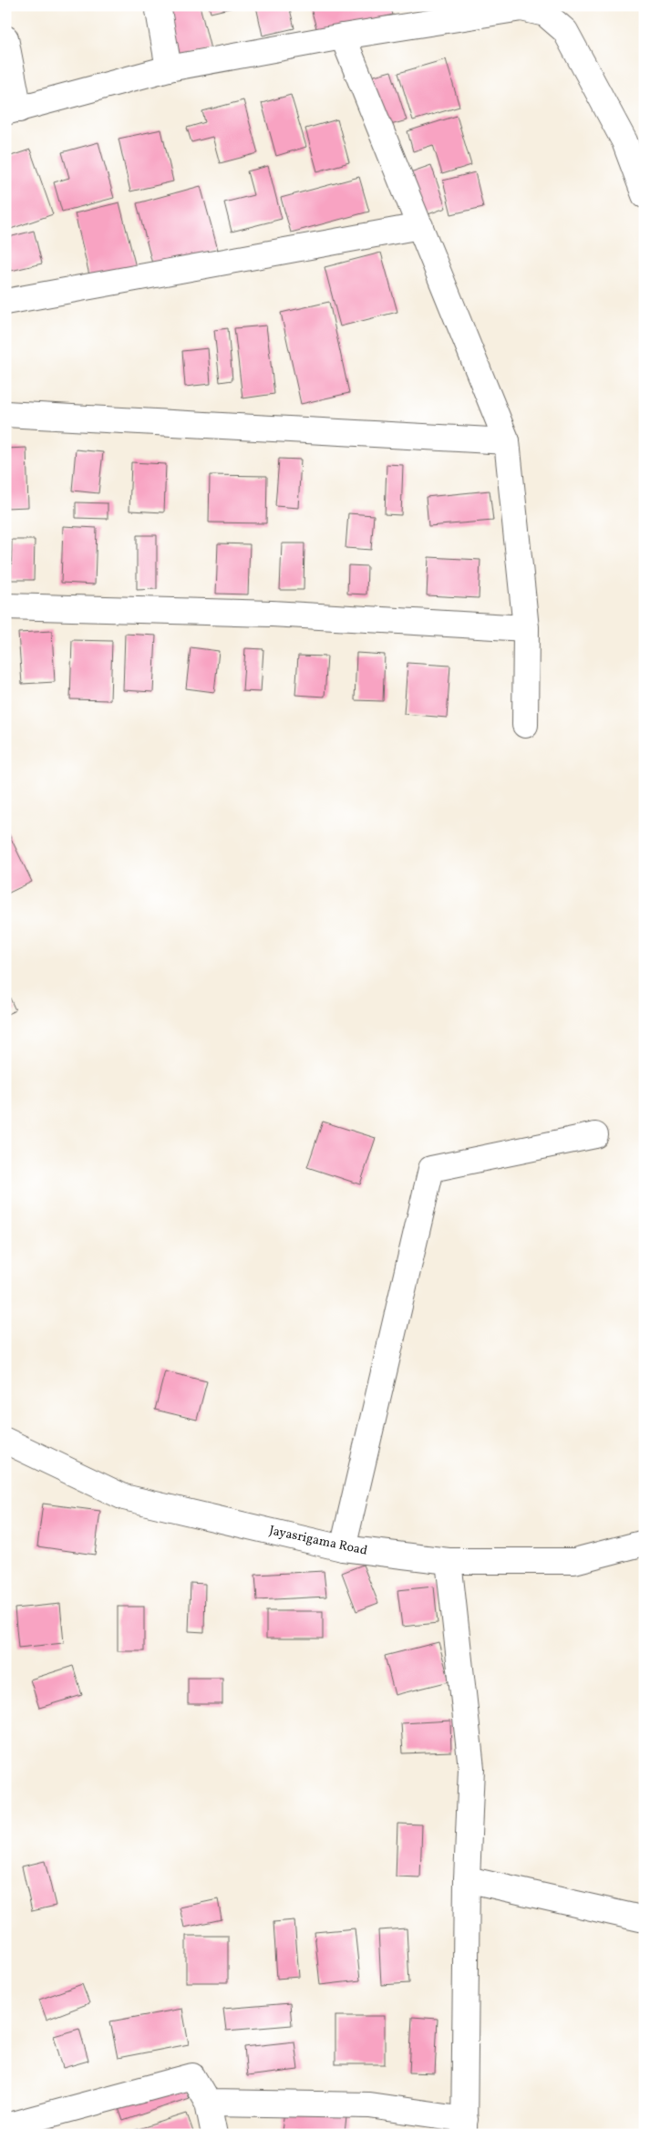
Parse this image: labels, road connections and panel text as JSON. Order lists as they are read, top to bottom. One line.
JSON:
{"streets":{"street":["Jayasrigama Road"]}}
